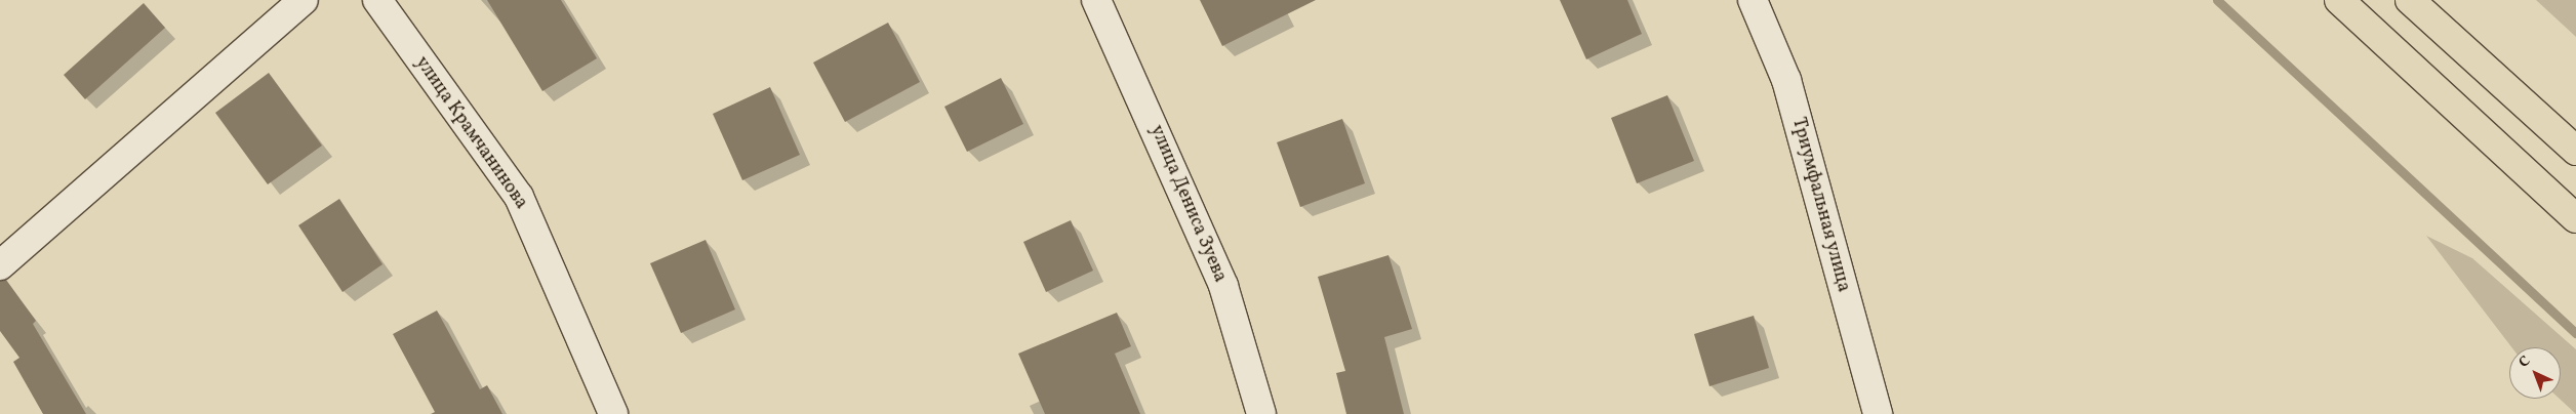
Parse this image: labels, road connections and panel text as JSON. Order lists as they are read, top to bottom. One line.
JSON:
{"streets":{"street":["улица Крамчанинова","улица Дениса Зуева","Триумфальная улица"]},"north":"top left"}
